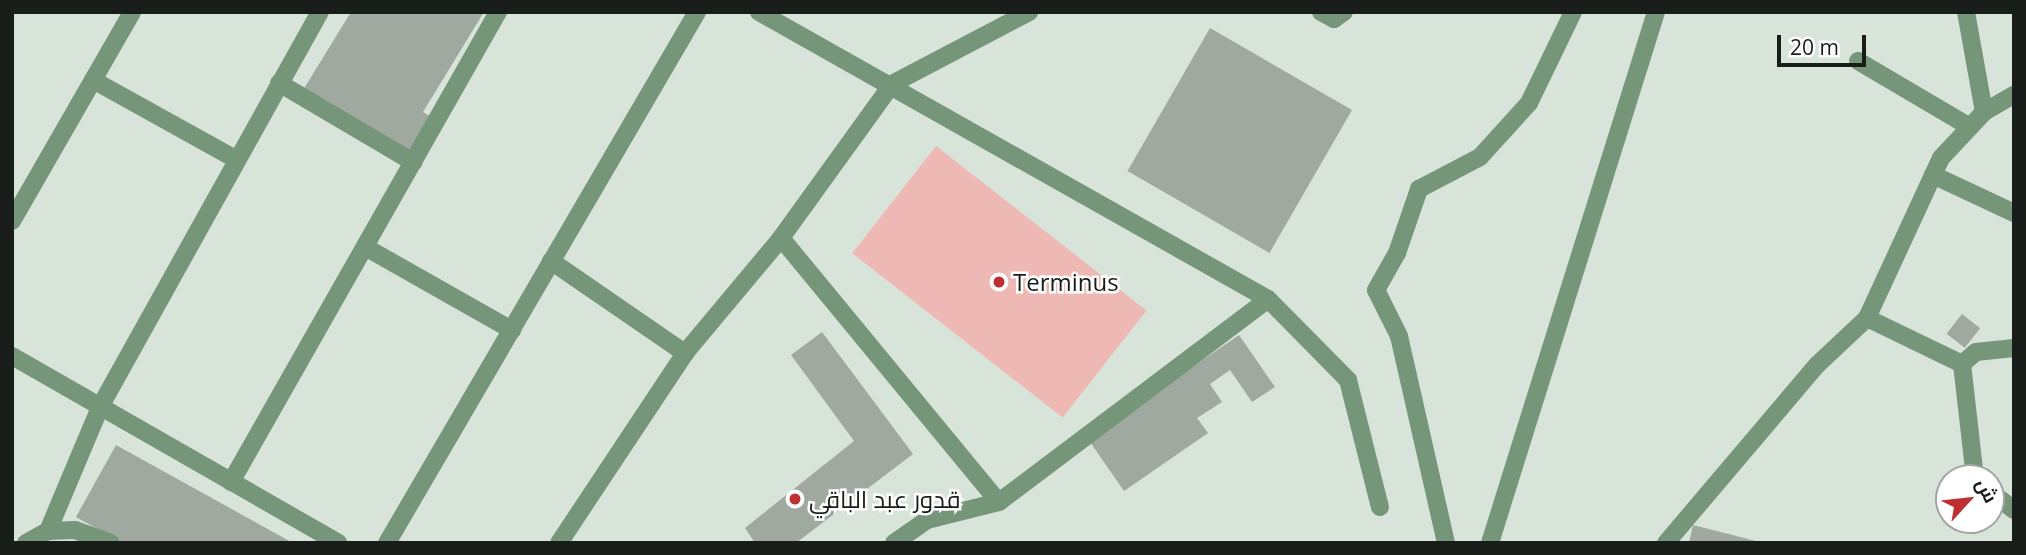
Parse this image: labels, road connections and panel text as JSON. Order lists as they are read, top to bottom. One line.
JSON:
{"places":["Terminus","قدور عبد الباقي"],"scale_bar":"20 m","north":"top right"}
